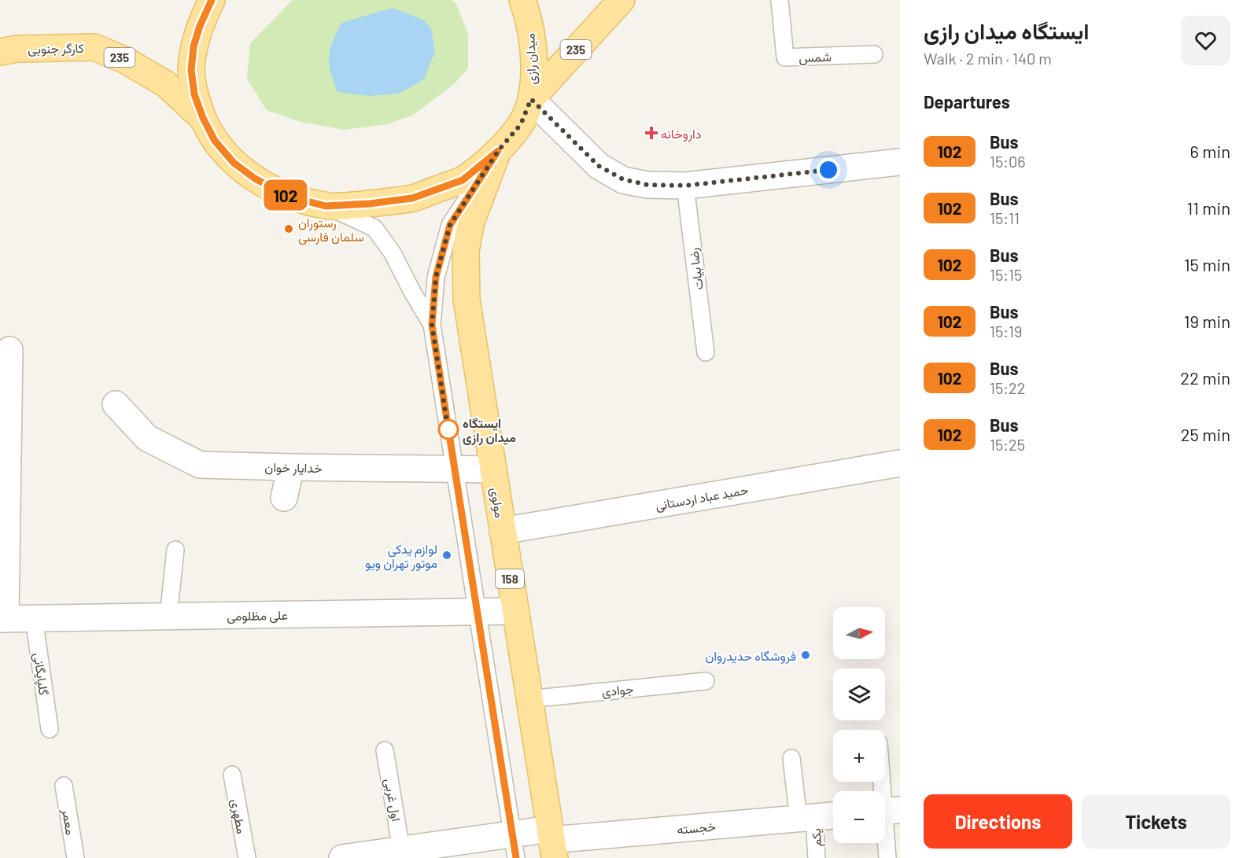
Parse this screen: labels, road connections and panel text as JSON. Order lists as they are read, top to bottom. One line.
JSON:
{"streets":{"main road":["کارگر جنوبی","235","میدان رازی","مولوی","158"],"street":["خدایار خوان","حمید عباد اردستانی","علی مظلومی","خجسته"],"lane":["شمس","رضا بیات","گلپایگانی","جوادی","اول غربی","مطهری","معمر","یکم"]},"crossings":[["کارگر جنوبی","میدان رازی"],["235","میدان رازی"],["میدان رازی","مولوی"],["خدایار خوان","مولوی"],["حمید عباد اردستانی","مولوی"],["مولوی","علی مظلومی"],["مولوی","جوادی"],["مولوی","خجسته"],["علی مظلومی","گلپایگانی"],["اول غربی","خجسته"],["خجسته","یکم"]],"places":{"health":["داروخانه"],"other":["رستوران سلمان فارسی","ایستگاه میدان رازی","لوازم یدکی موتور تهران ویو","فروشگاه حدیدروان"]},"lines":["bus line 102"],"north":"right","page":{"on_map":"102","heading":[["ایستگاه میدان رازی","Walk · 2 min · 140 m"],"Departures"],"list":[{"mark":"102","name":"Bus","note":"15:06","value":"6 min"},{"mark":"102","name":"Bus","note":"15:11","value":"11 min"},{"mark":"102","name":"Bus","note":"15:15","value":"15 min"},{"mark":"102","name":"Bus","note":"15:19","value":"19 min"},{"mark":"102","name":"Bus","note":"15:22","value":"22 min"},{"mark":"102","name":"Bus","note":"15:25","value":"25 min"}],"map_buttons":["+","−"],"buttons":["Directions","Tickets"]}}
